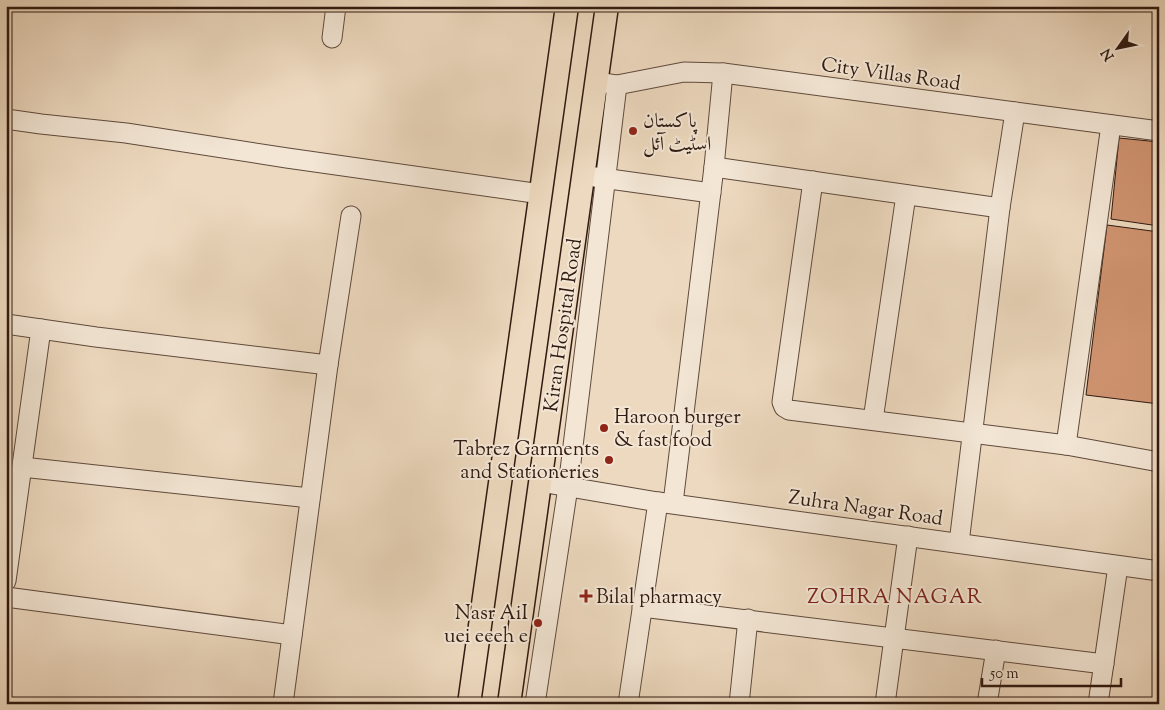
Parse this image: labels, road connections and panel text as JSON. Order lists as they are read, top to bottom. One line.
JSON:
{"streets":{"main road":["Kiran Hospital Road"],"street":["City Villas Road","Zuhra Nagar Road"]},"crossings":[["City Villas Road","Kiran Hospital Road"],["Kiran Hospital Road","Zuhra Nagar Road"]],"districts":["ZOHRA NAGAR"],"places":{"other":["پاکستان اسٹیٹ آئل","Haroon burger & fast food","Tabrez Garments and Stationeries","Nasr AiI uei eeeh e"],"health":["Bilal pharmacy"]},"scale_bar":"50 m","north":"bottom left"}
